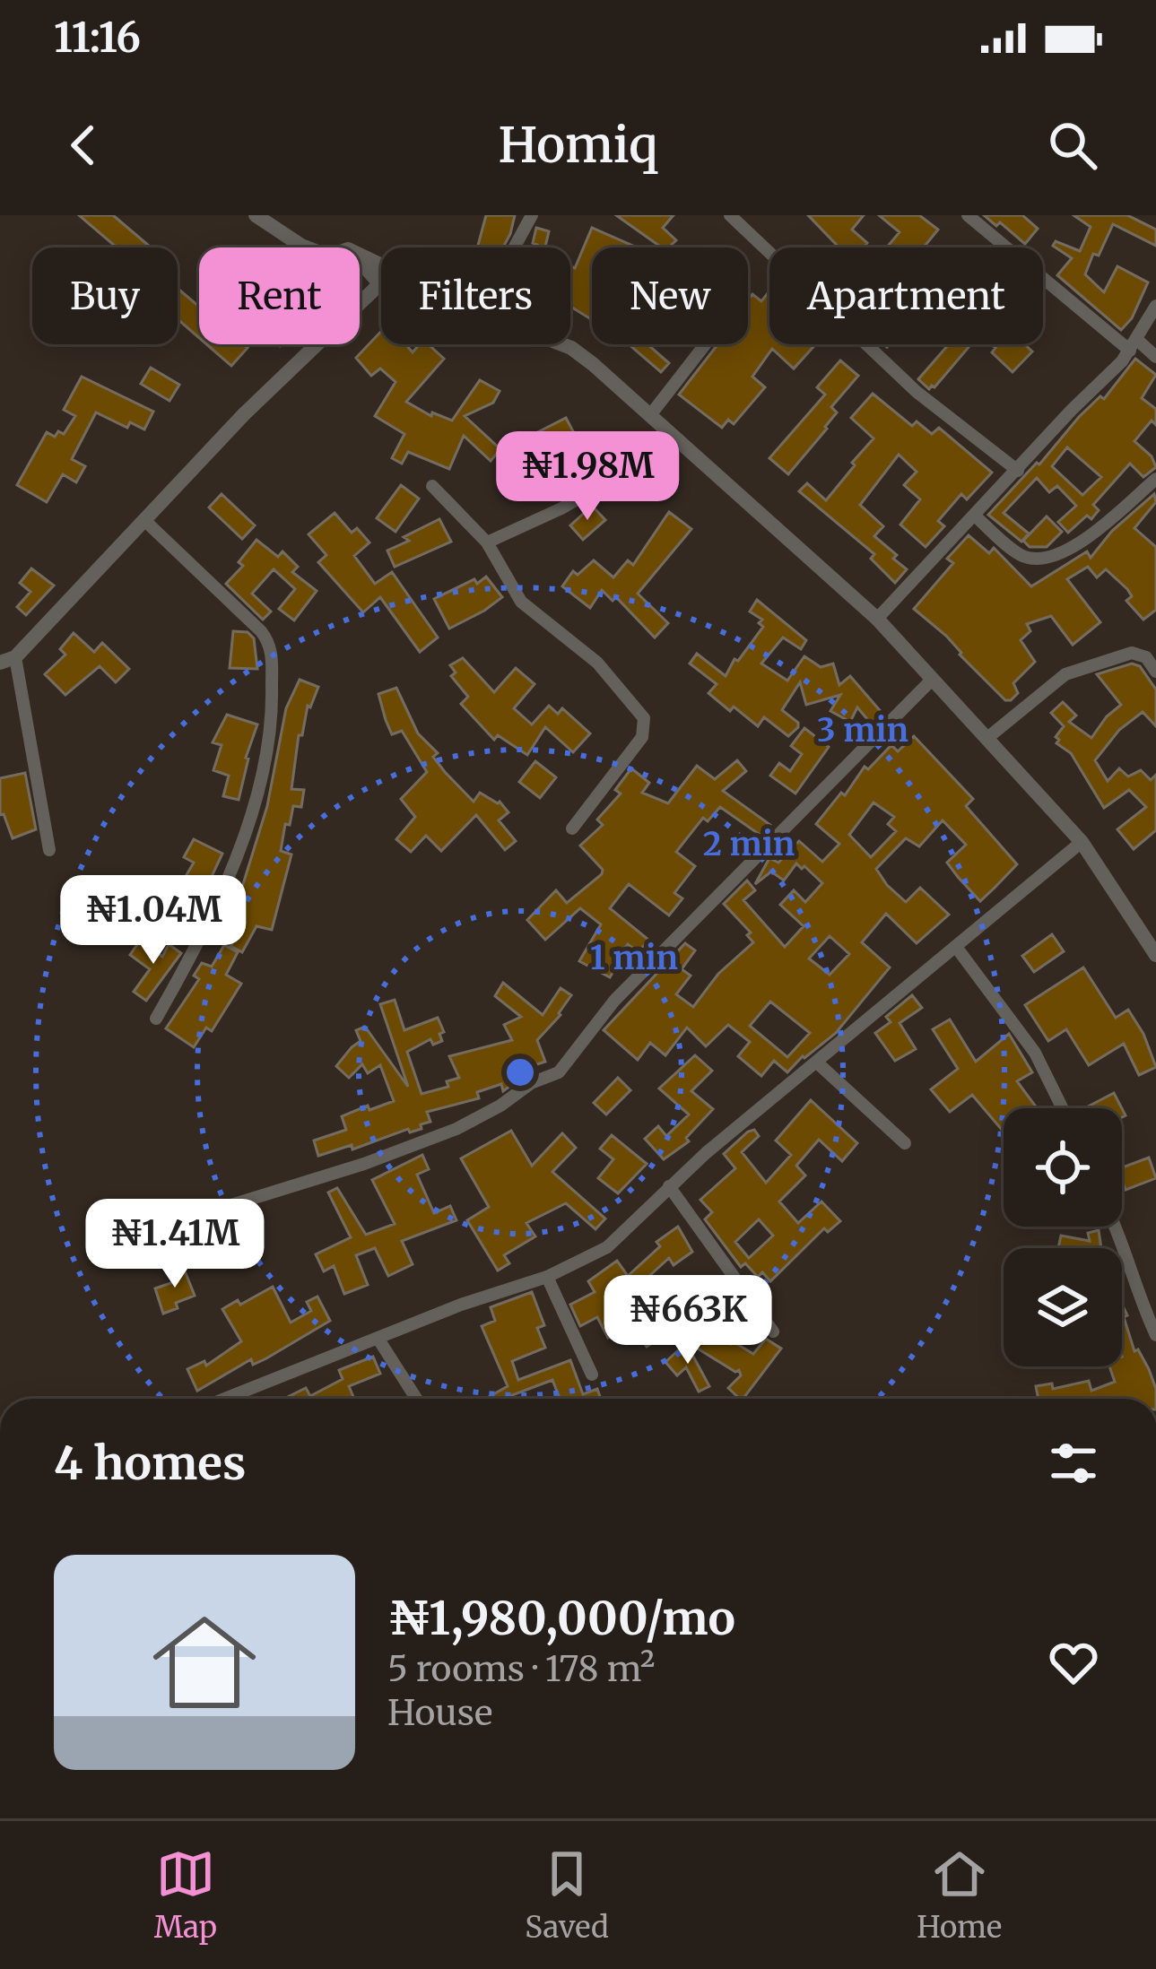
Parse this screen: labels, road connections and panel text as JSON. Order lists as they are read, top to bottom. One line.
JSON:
{"page":{"status":"11:16","header":"Homiq","chip":["Buy","Rent","Filters","New","Apartment"],"price":["₦1.98M","₦1.04M","₦1.41M","₦663K"],"heading":"4 homes","list":[{"name":"₦1,980,000/mo","note":"5 rooms · 178 m² · House"}],"tabs":["Map","Saved","Home"]},"rings":["3 min","2 min","1 min"]}
